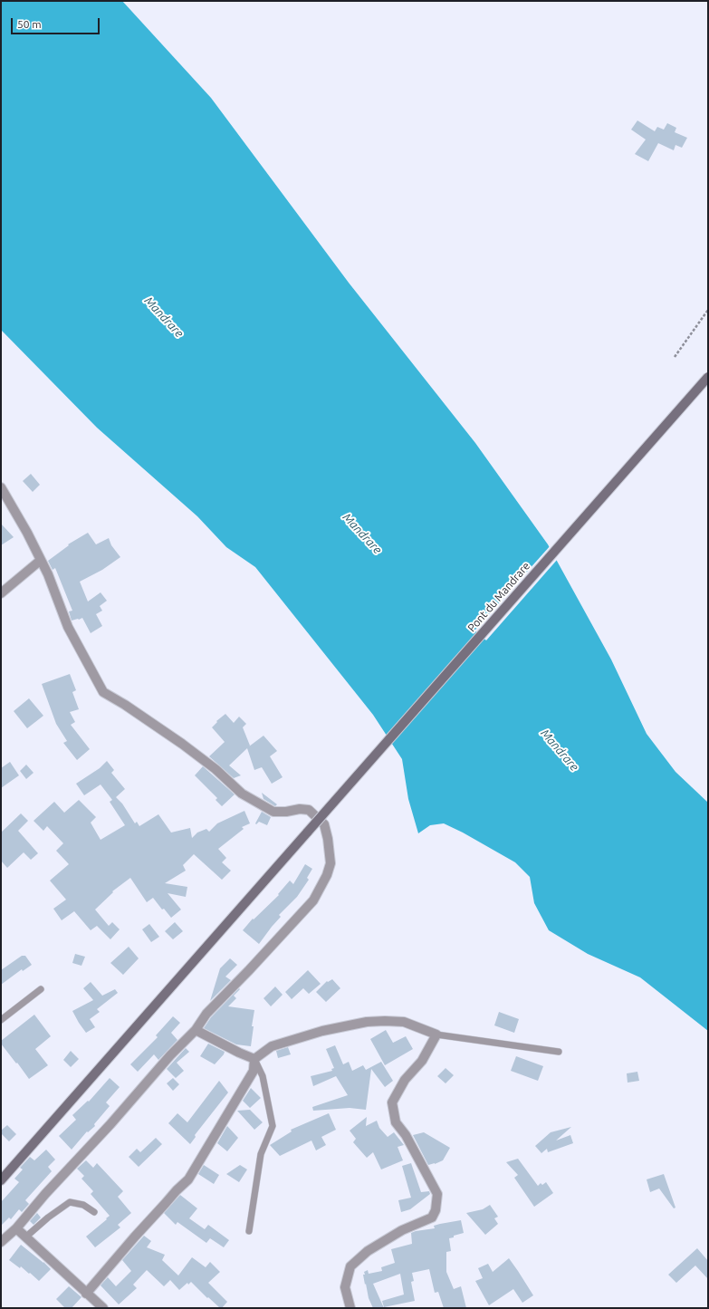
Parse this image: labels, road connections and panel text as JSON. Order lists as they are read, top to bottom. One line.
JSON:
{"streets":{"main road":["Pont du Mandrare"]},"water":["Mandrare"],"scale_bar":"50 m"}
